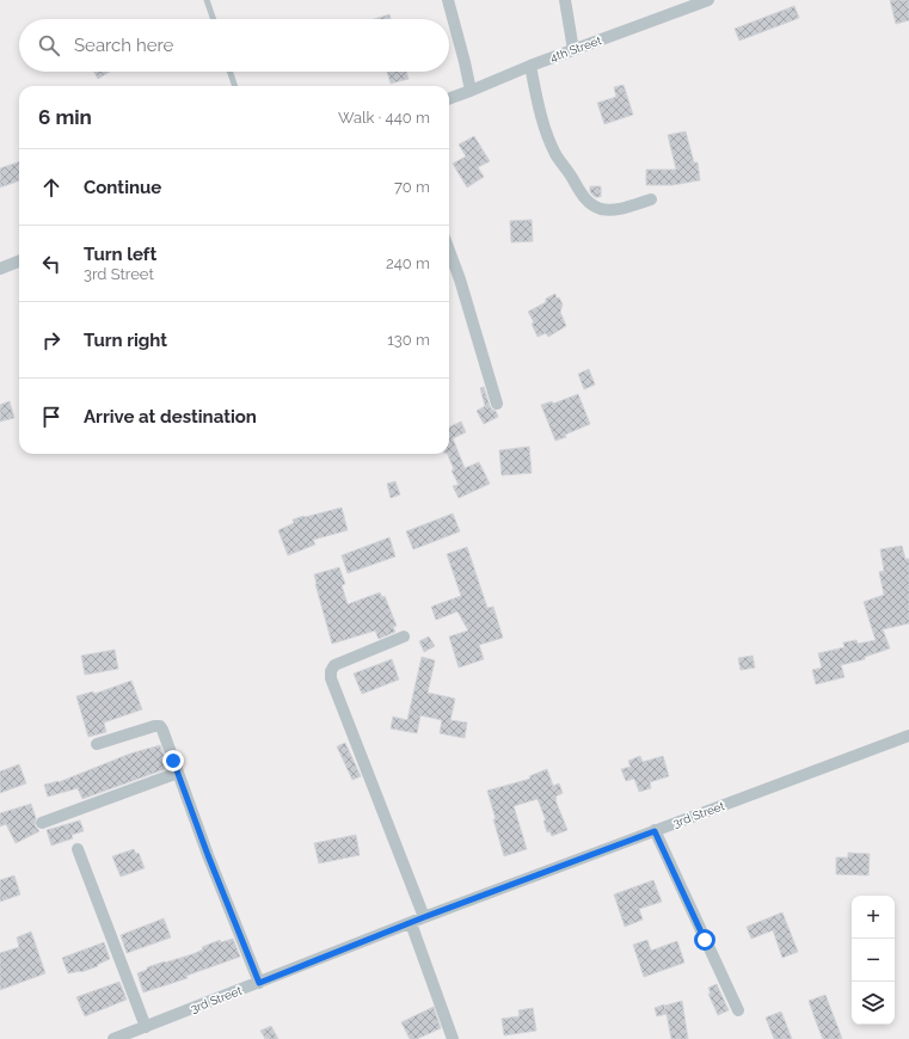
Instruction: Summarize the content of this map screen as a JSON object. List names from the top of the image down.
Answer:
{
  "streets": {
    "street": ["4th Street", "3rd Street"]
  },
  "page": {
    "search": "Search here",
    "heading": ["6 min", "Walk · 440 m"],
    "list": [
      ["Continue", "70 m"],
      ["Turn left", "3rd Street", "240 m"],
      ["Turn right", "130 m"],
      "Arrive at destination"
    ],
    "map_buttons": ["+", "−"]
  }
}
